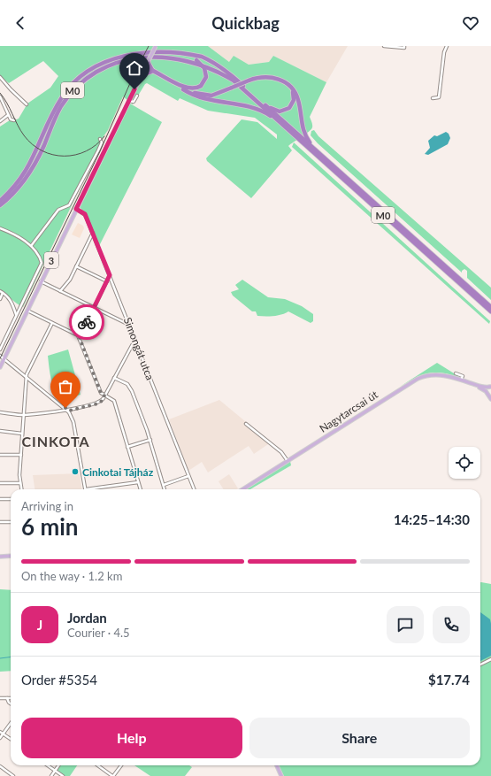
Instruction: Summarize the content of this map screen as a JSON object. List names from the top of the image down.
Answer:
{
  "streets": {
    "highway": ["M0"],
    "main road": ["3", "Nagytarcsai út"],
    "street": ["Simongát utca"]
  },
  "crossings": [
    ["M0", "3"],
    ["3", "Simongát utca"]
  ],
  "districts": ["CINKOTA"],
  "places": ["Cinkotai Tájház"],
  "page": {
    "header": "Quickbag",
    "heading": ["6 min", "Arriving in", "14:25–14:30"],
    "panel": [
      "Jordan",
      "Courier · 4.5",
      "Order #5354",
      "$17.74"
    ],
    "bar": "On the way · 1.2 km",
    "round": "J",
    "buttons": ["Help", "Share"]
  }
}
